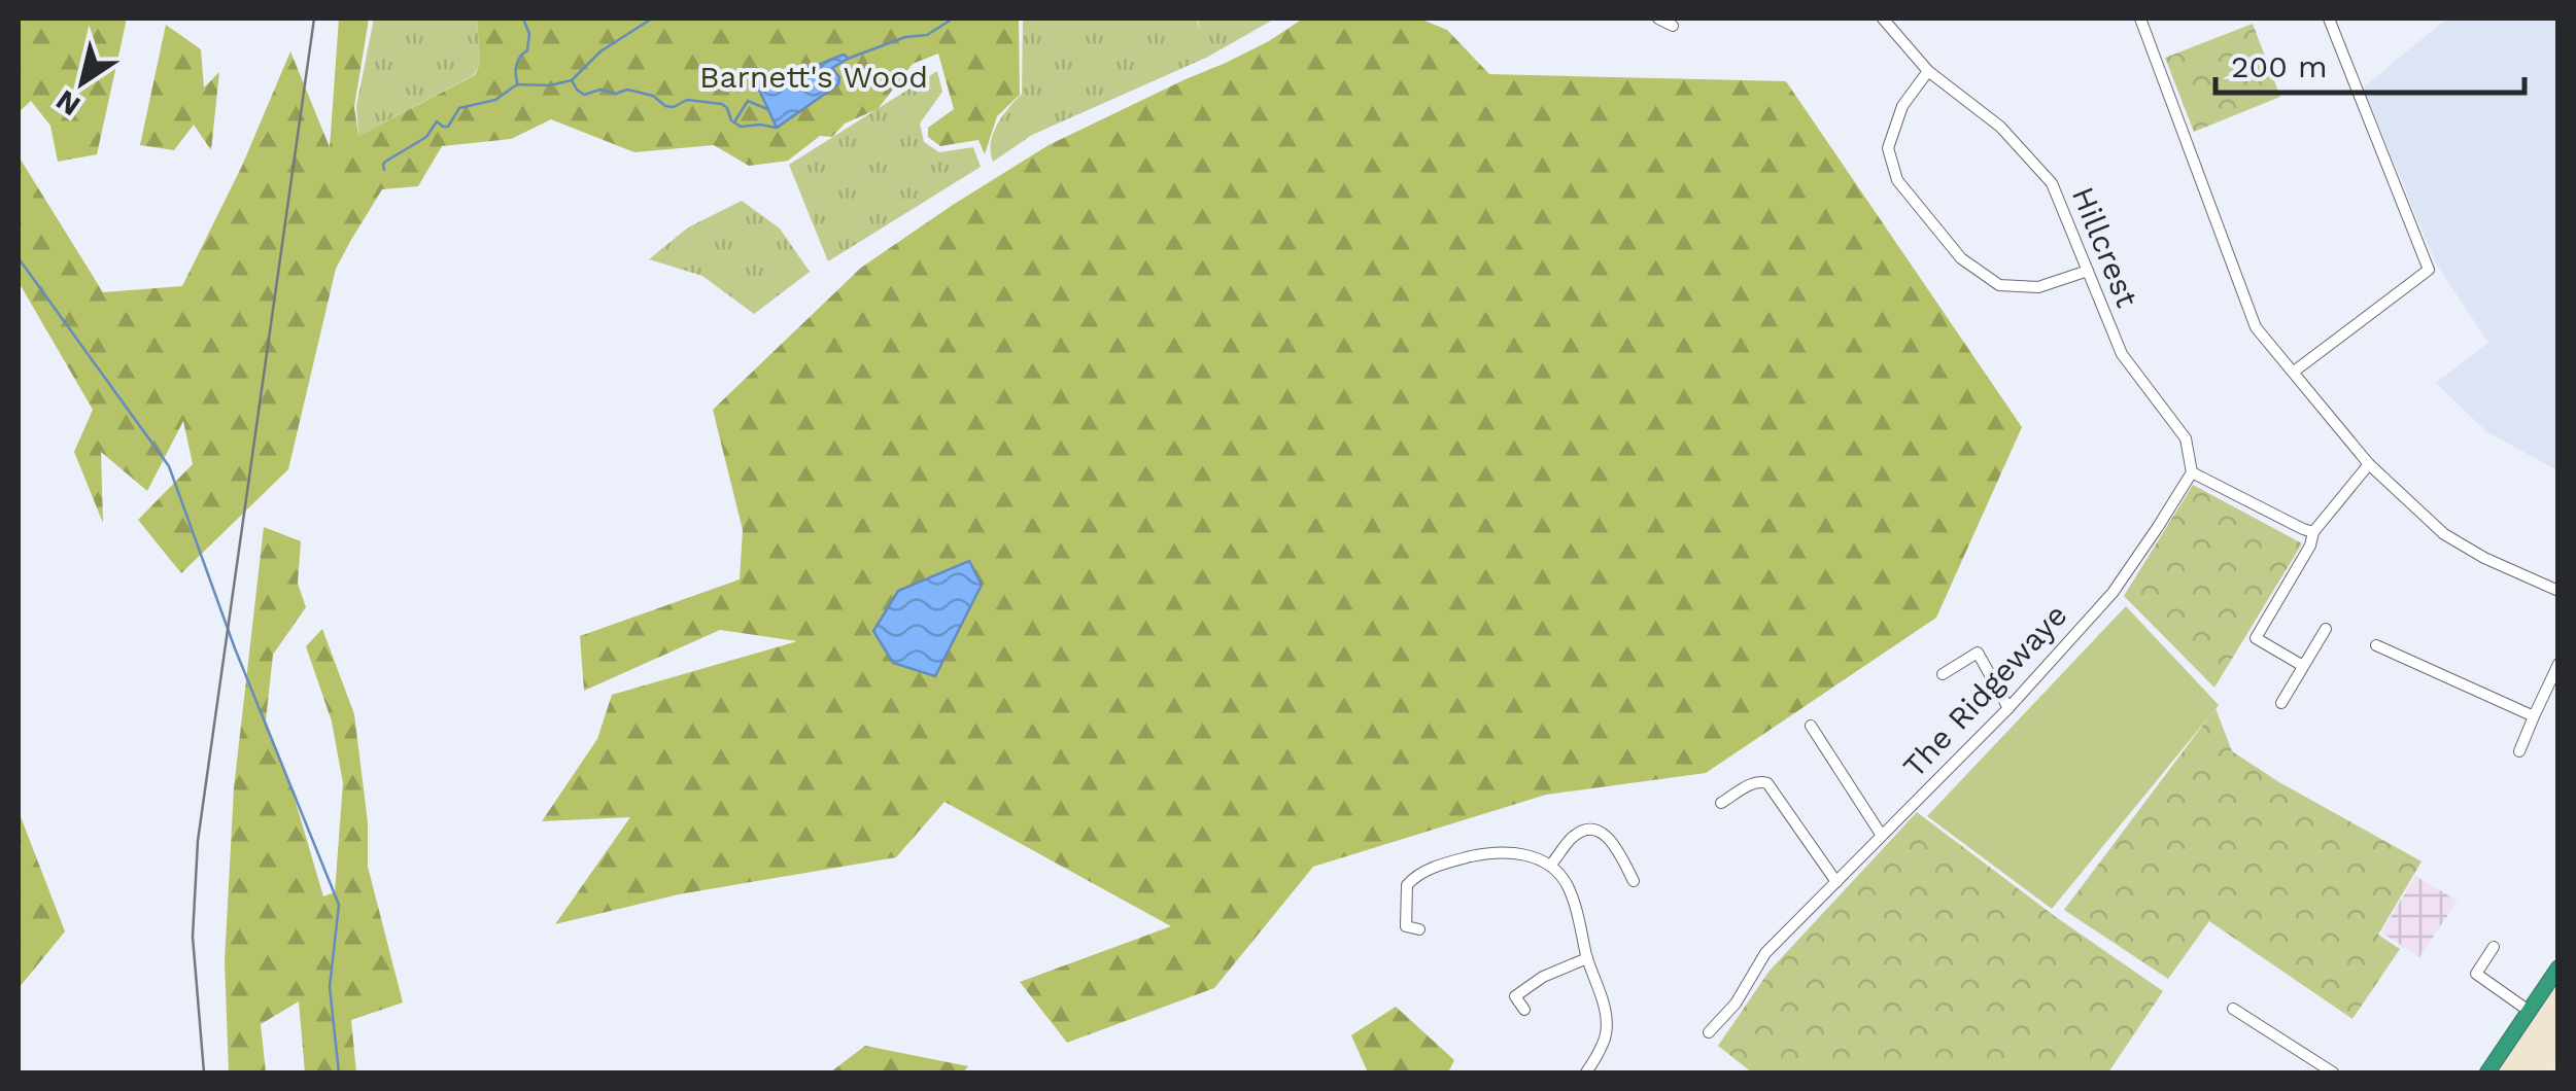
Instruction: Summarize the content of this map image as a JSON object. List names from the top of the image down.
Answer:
{
  "streets": {
    "street": ["Hillcrest", "The Ridgewaye"]
  },
  "crossings": [
    ["Hillcrest", "The Ridgewaye"]
  ],
  "parks": ["Barnett's Wood"],
  "scale_bar": "200 m",
  "north": "bottom left"
}
